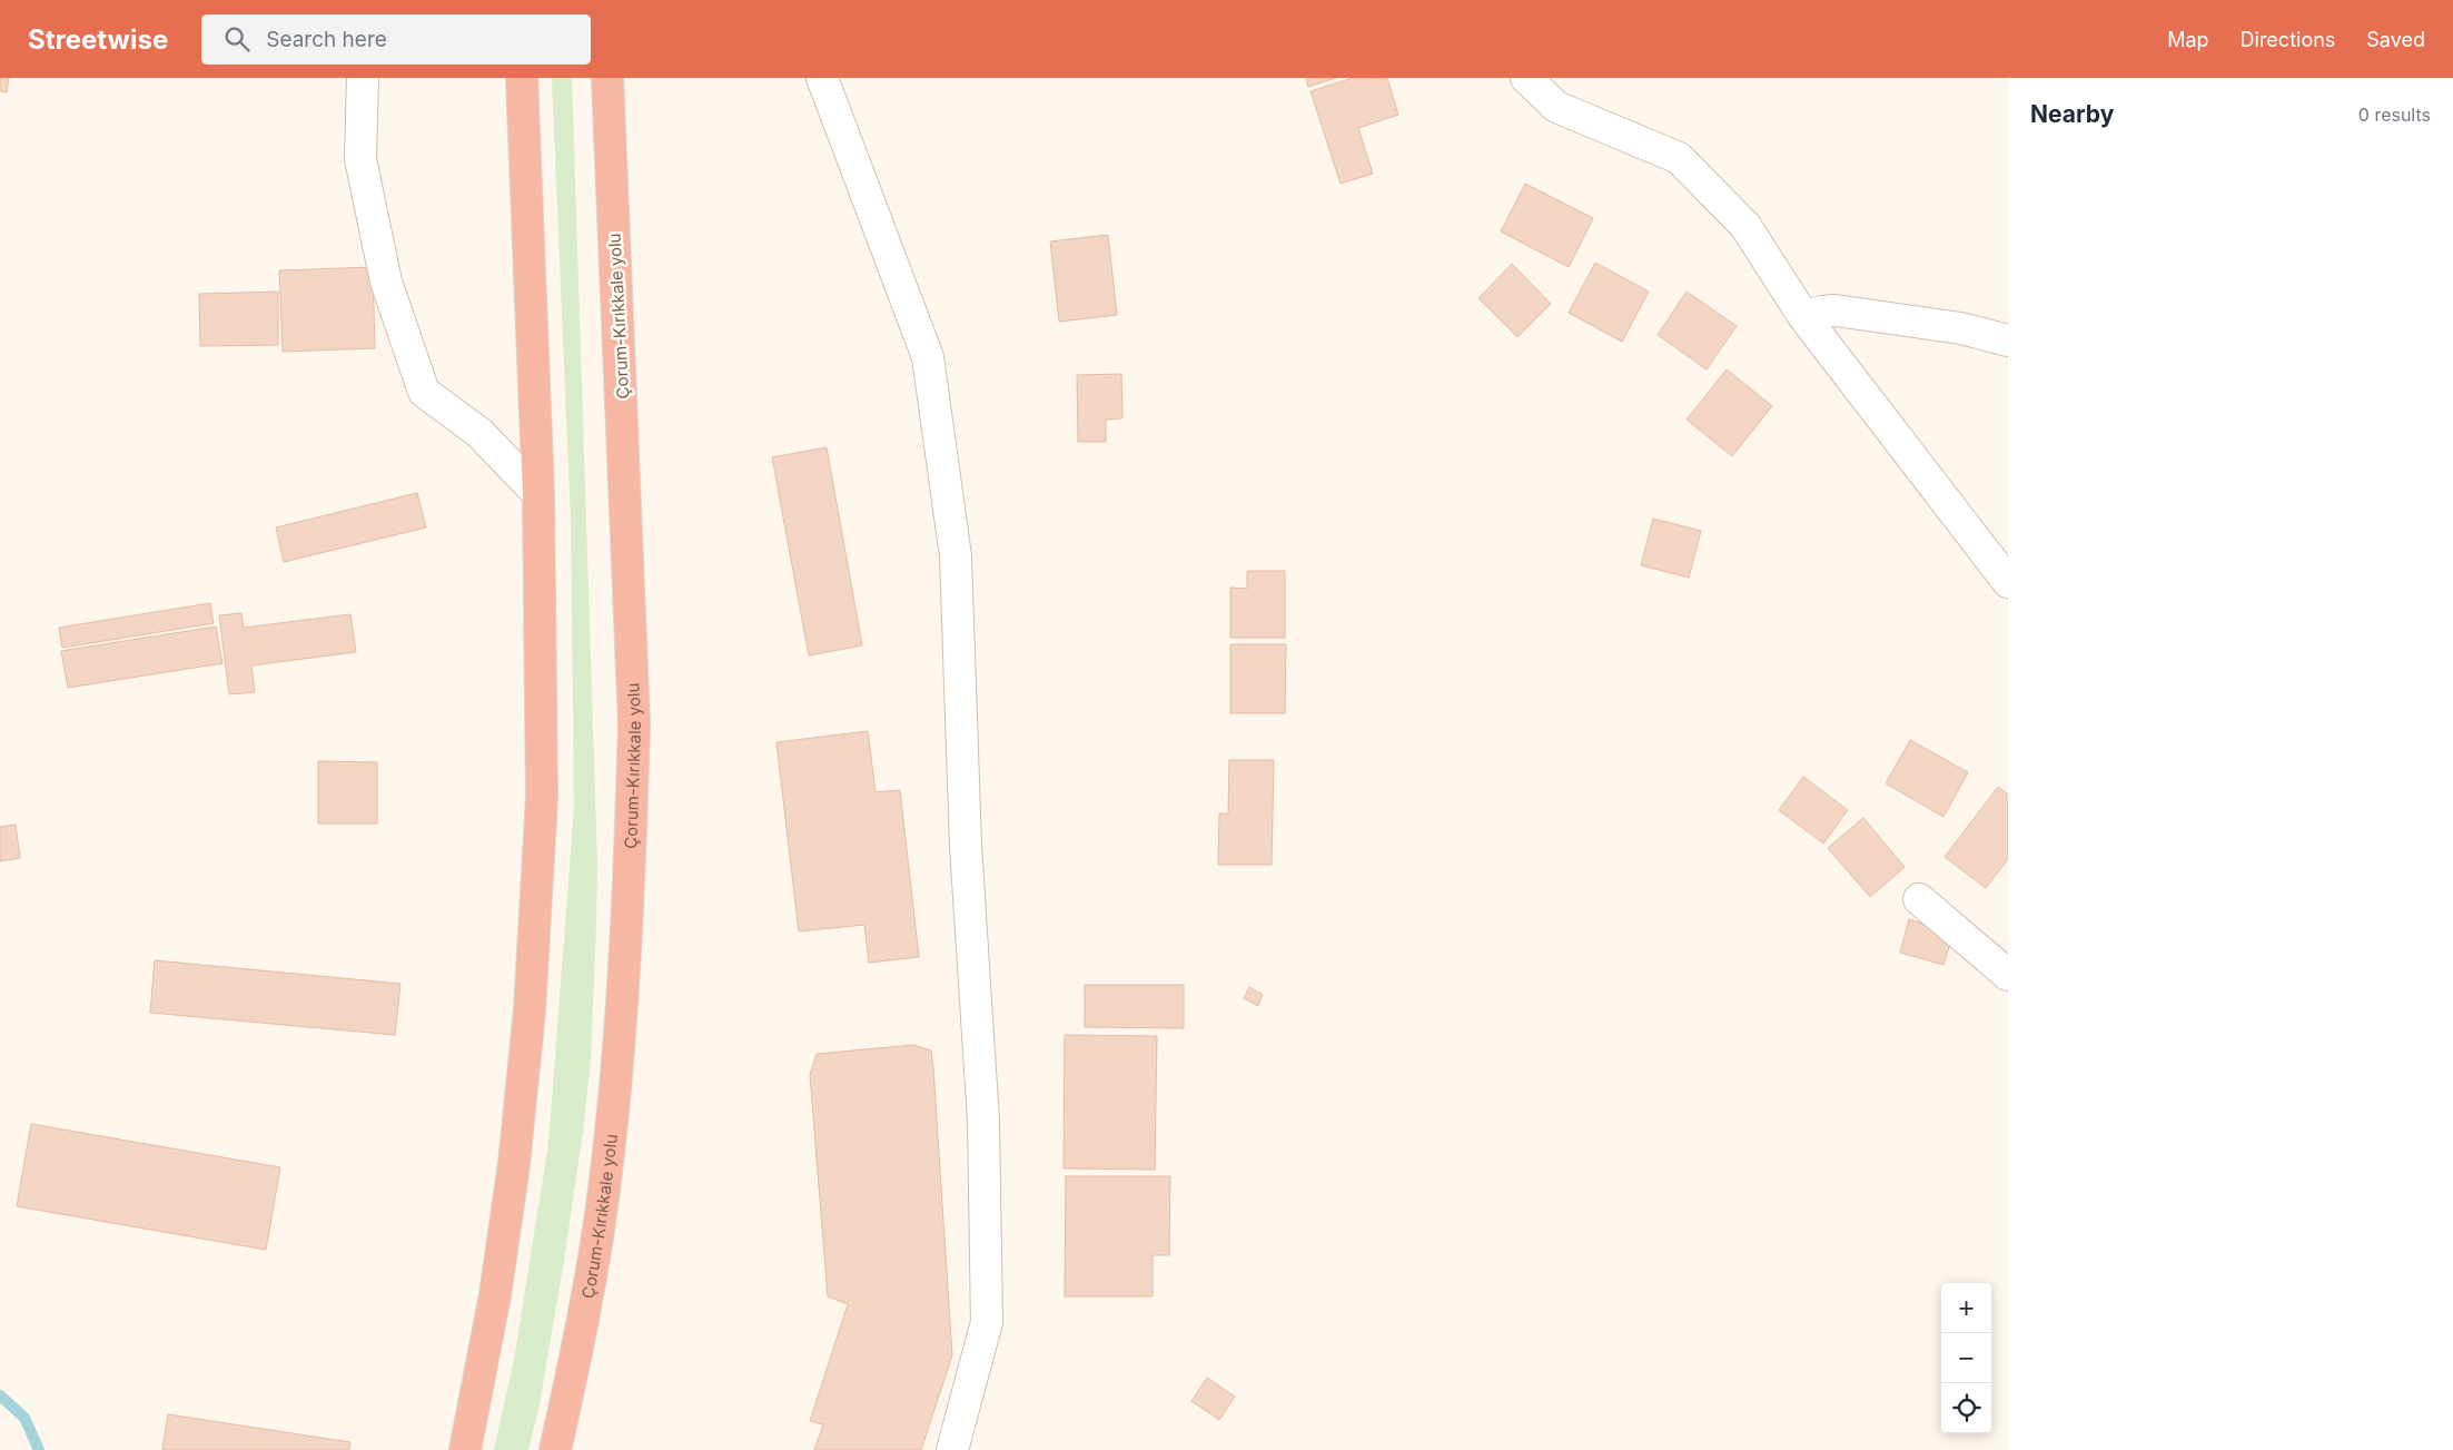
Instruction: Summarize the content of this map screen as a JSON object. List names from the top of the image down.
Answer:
{
  "streets": {
    "highway": ["Çorum-Kırıkkale yolu"]
  },
  "page": {
    "header": "Streetwise",
    "search": "Search here",
    "nav": ["Map", "Directions", "Saved"],
    "heading": ["Nearby", "0 results"],
    "map_buttons": ["+", "−"]
  }
}
